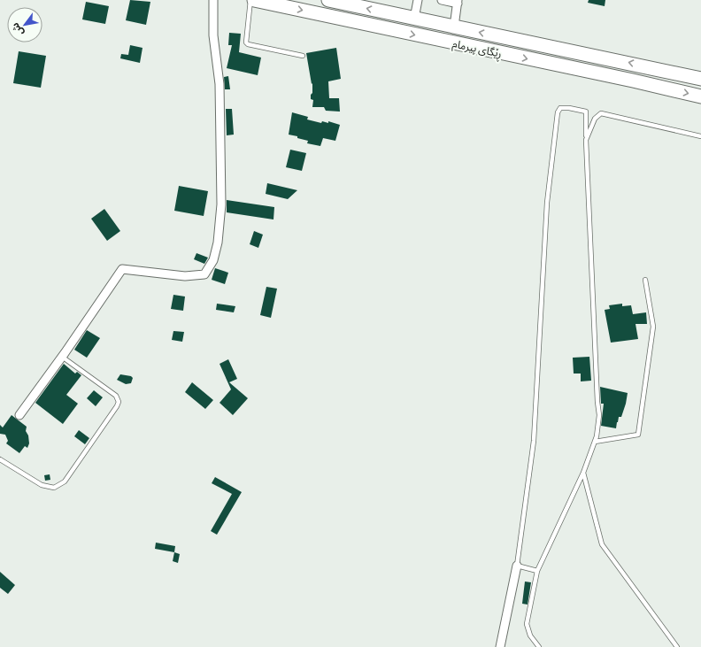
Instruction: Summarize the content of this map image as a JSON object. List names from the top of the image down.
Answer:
{
  "streets": {
    "highway": ["ڕێگای پیرمام"]
  },
  "north": "bottom left"
}
